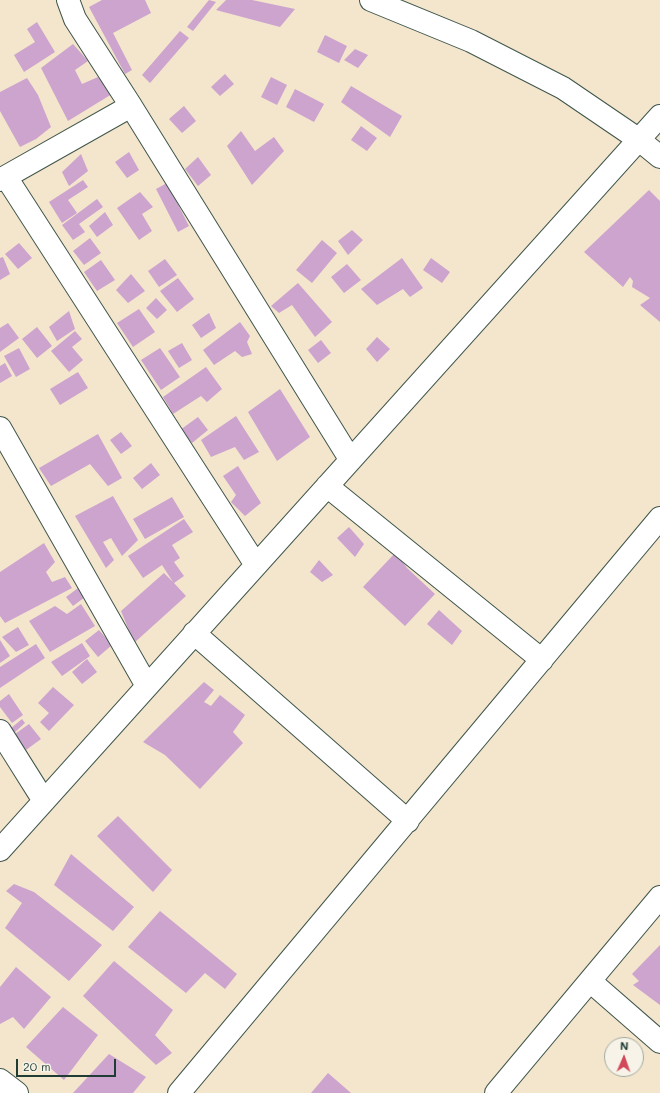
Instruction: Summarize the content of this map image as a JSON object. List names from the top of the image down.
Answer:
{
  "scale_bar": "20 m",
  "north": "top"
}
